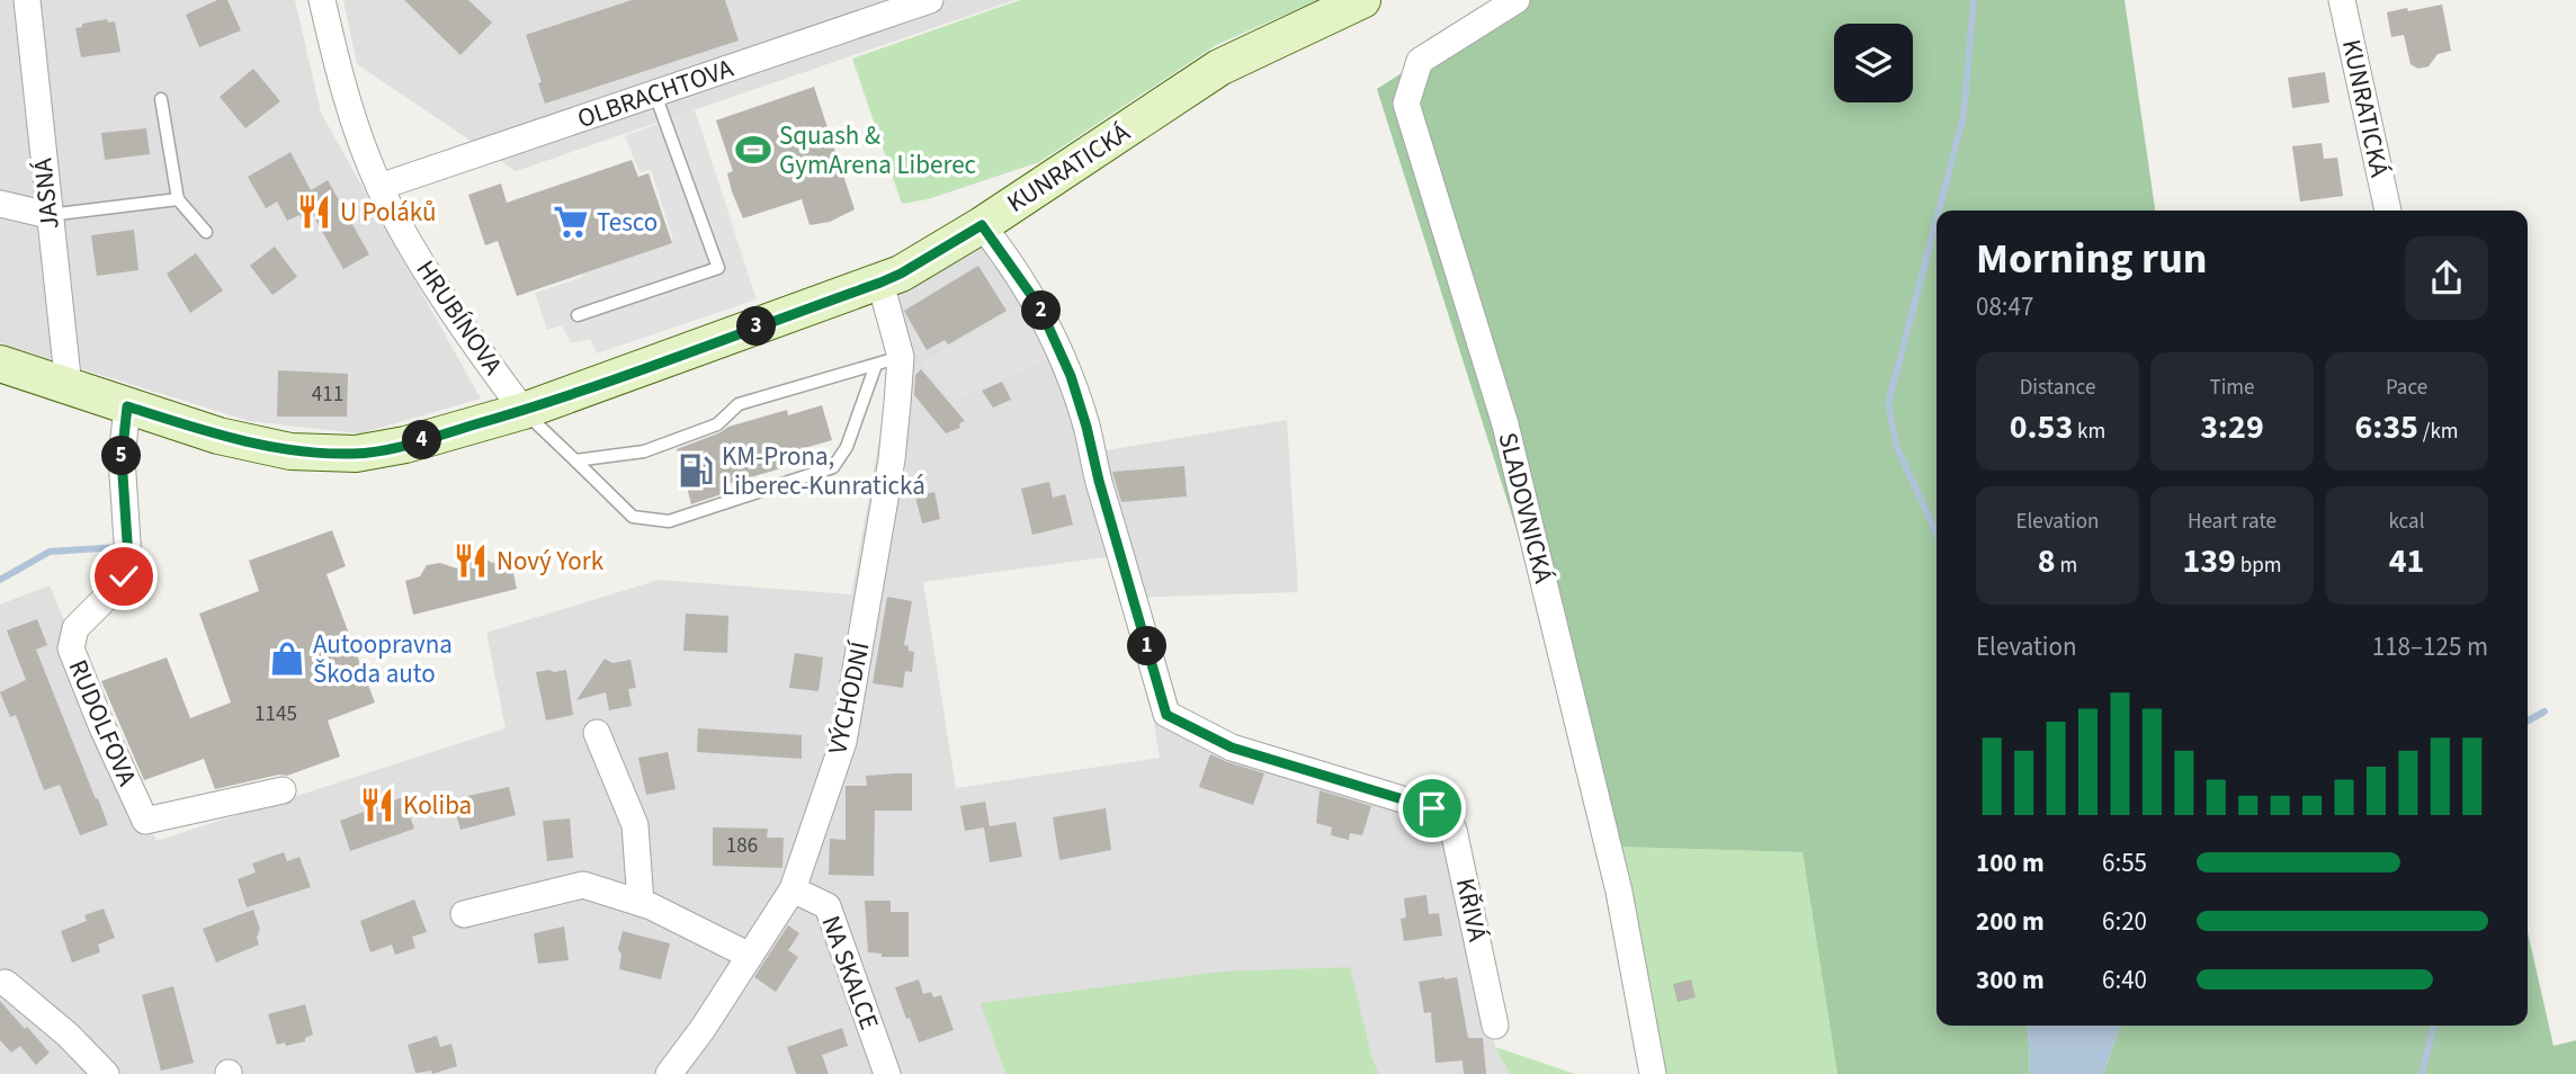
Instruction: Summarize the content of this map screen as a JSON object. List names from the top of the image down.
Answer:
{
  "streets": {
    "street": [
      "OLBRACHTOVA",
      "KUNRATICKÁ",
      "JASNÁ",
      "HRUBÍNOVA",
      "SLADOVNICKÁ",
      "VÝCHODNÍ",
      "RUDOLFOVA",
      "KŘIVÁ",
      "NA SKALCE"
    ]
  },
  "crossings": [
    ["OLBRACHTOVA", "HRUBÍNOVA"],
    ["KUNRATICKÁ", "JASNÁ"],
    ["KUNRATICKÁ", "HRUBÍNOVA"],
    ["KUNRATICKÁ", "VÝCHODNÍ"],
    ["KUNRATICKÁ", "RUDOLFOVA"],
    ["KUNRATICKÁ", "KŘIVÁ"],
    ["VÝCHODNÍ", "NA SKALCE"]
  ],
  "places": {
    "sports": ["Squash & GymArena Liberec"],
    "restaurant": ["U Poláků", "Nový York", "Koliba"],
    "supermarket": ["Tesco"],
    "fuel station": ["KM-Prona, Liberec-Kunratická"],
    "shop": ["Autoopravna Škoda auto"]
  },
  "house_numbers": ["411", "1145", "186"],
  "page": {
    "heading": ["Morning run", "08:47"],
    "pins": [
      "2",
      "3",
      "4",
      "5",
      "1"
    ],
    "stats": [
      ["Distance", "0.53 km"],
      ["Time", "3:29"],
      ["Pace", "6:35 /km"],
      ["Elevation", "8 m"],
      ["Heart rate", "139 bpm"],
      ["kcal", "41"]
    ],
    "chart": ["Elevation", "118–125 m"],
    "list": [
      {
        "name": "100 m",
        "note": "6:55"
      },
      {
        "name": "200 m",
        "note": "6:20"
      },
      {
        "name": "300 m",
        "note": "6:40"
      }
    ]
  }
}
